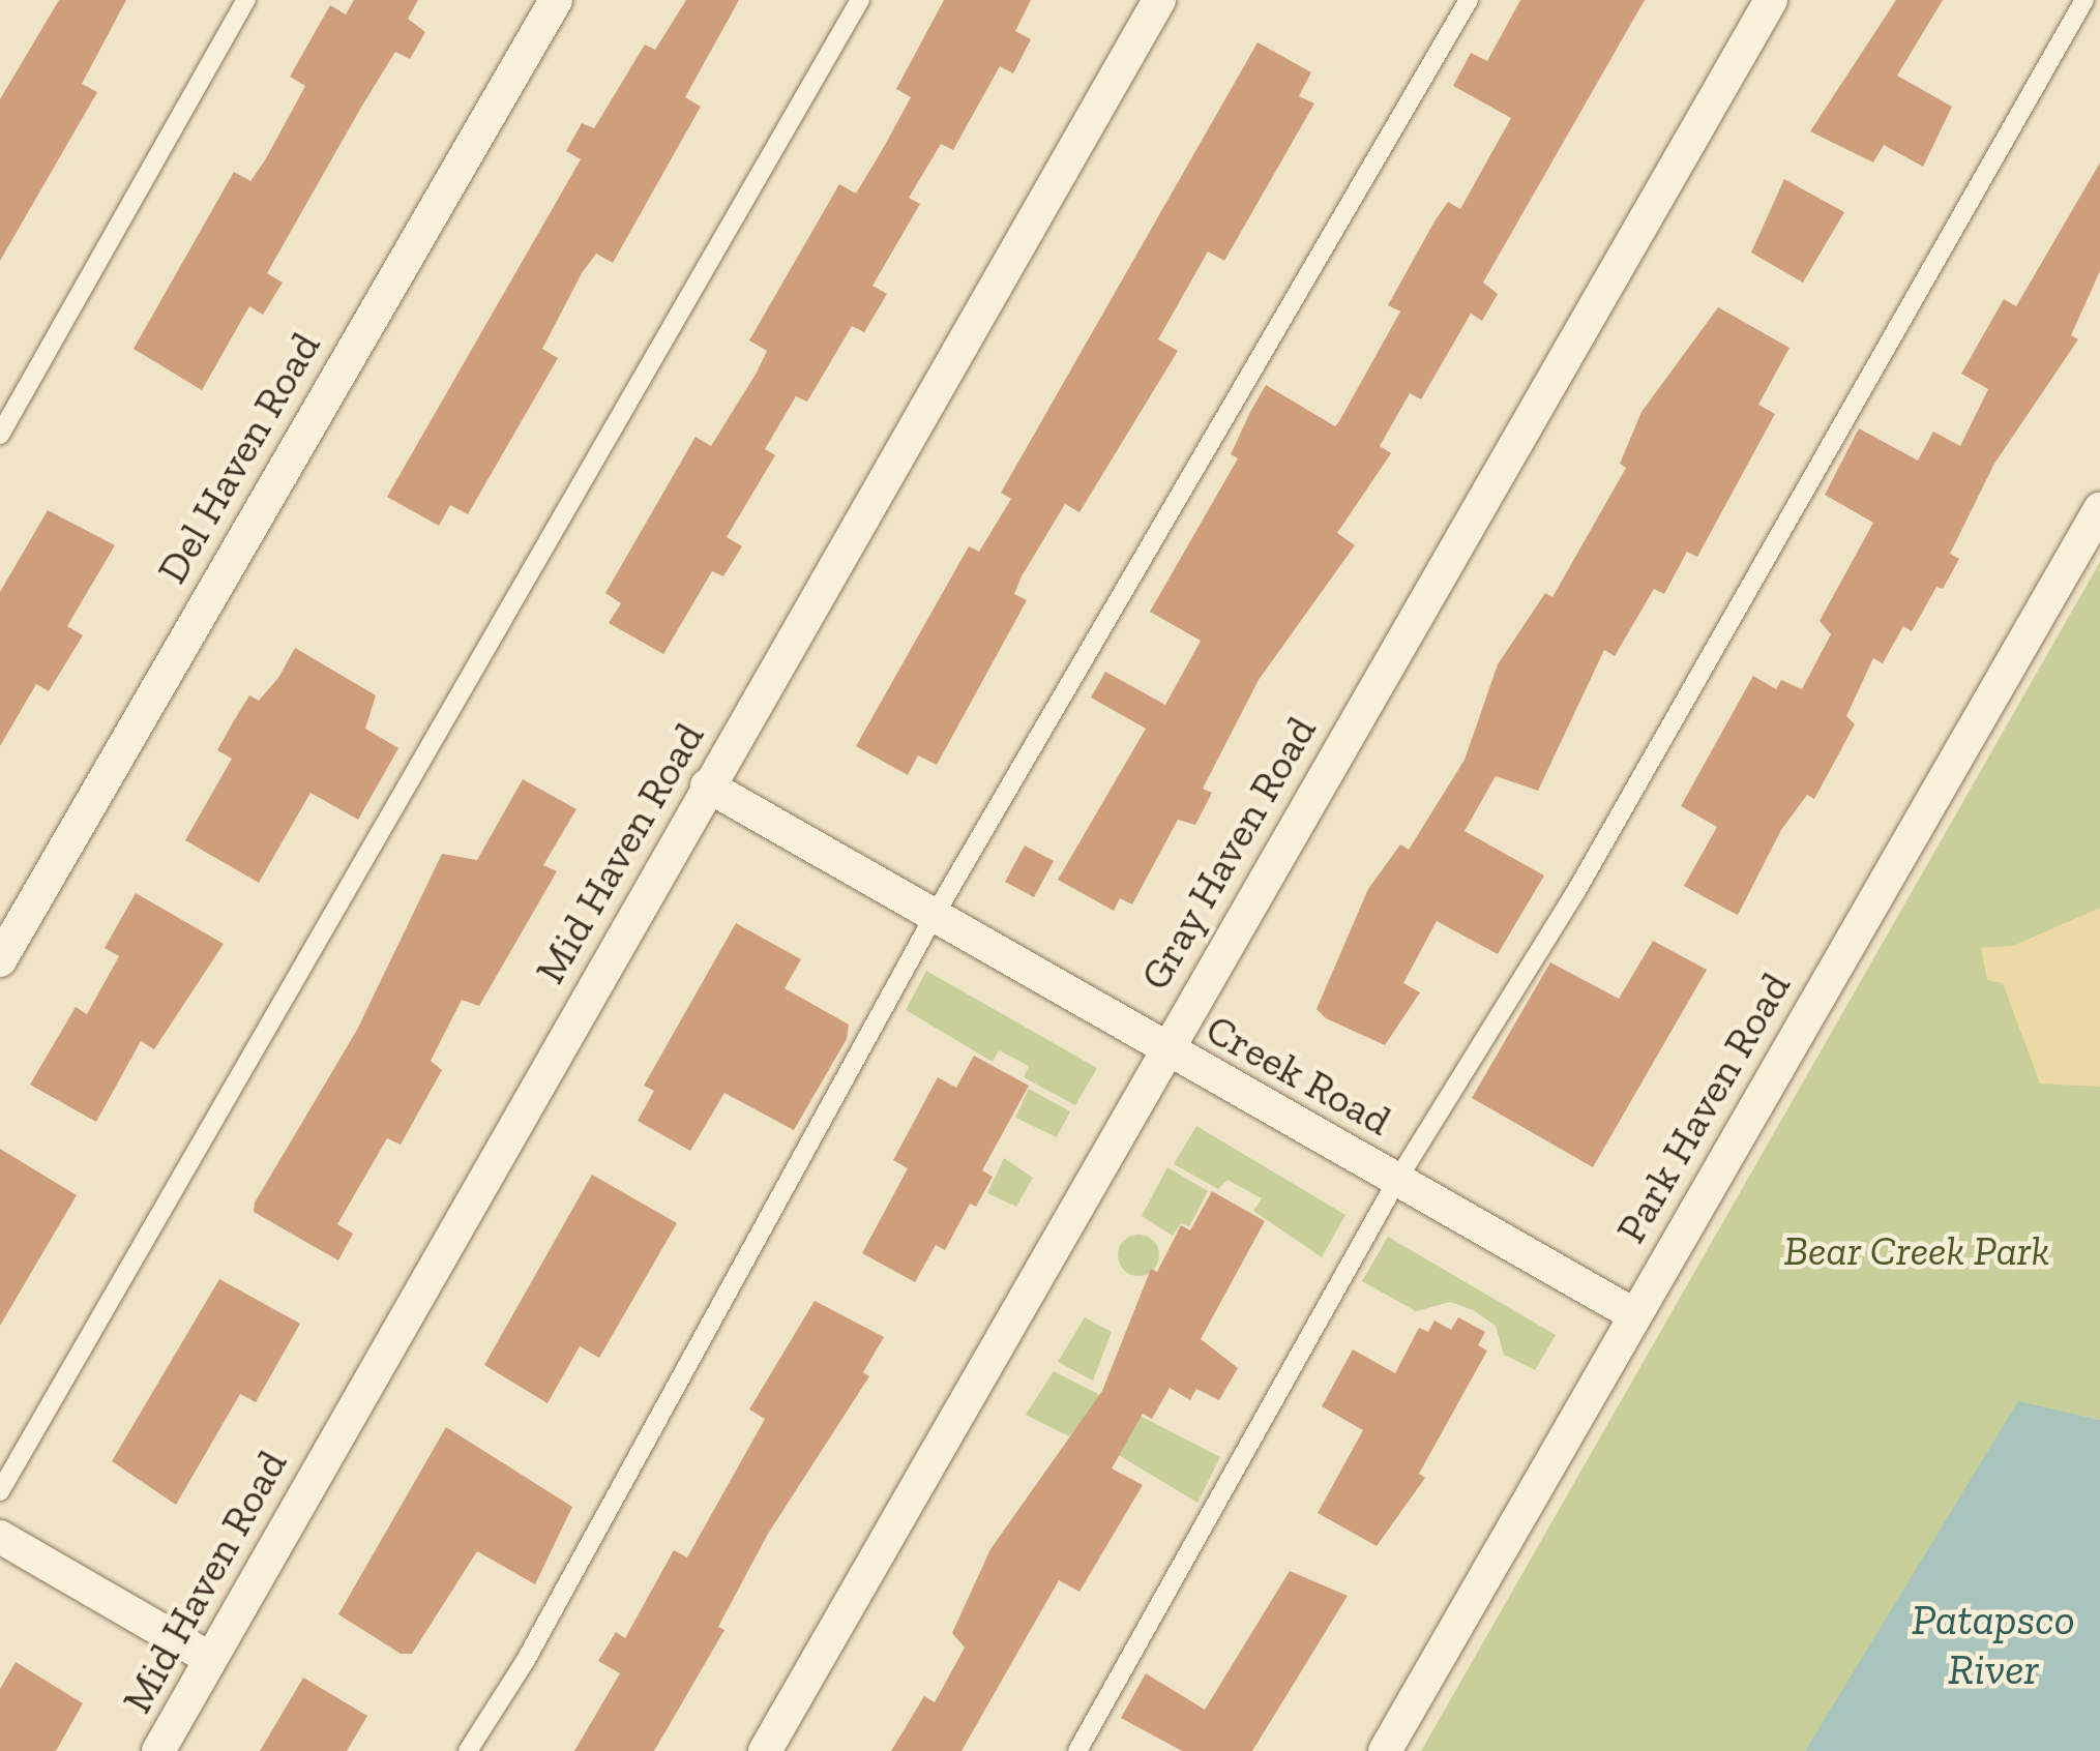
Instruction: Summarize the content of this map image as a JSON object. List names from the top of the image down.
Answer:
{
  "streets": {
    "street": [
      "Del Haven Road",
      "Mid Haven Road",
      "Gray Haven Road",
      "Creek Road",
      "Park Haven Road"
    ]
  },
  "crossings": [
    ["Mid Haven Road", "Creek Road"],
    ["Gray Haven Road", "Creek Road"],
    ["Creek Road", "Park Haven Road"]
  ],
  "water": ["Patapsco River"],
  "parks": ["Bear Creek Park"]
}
